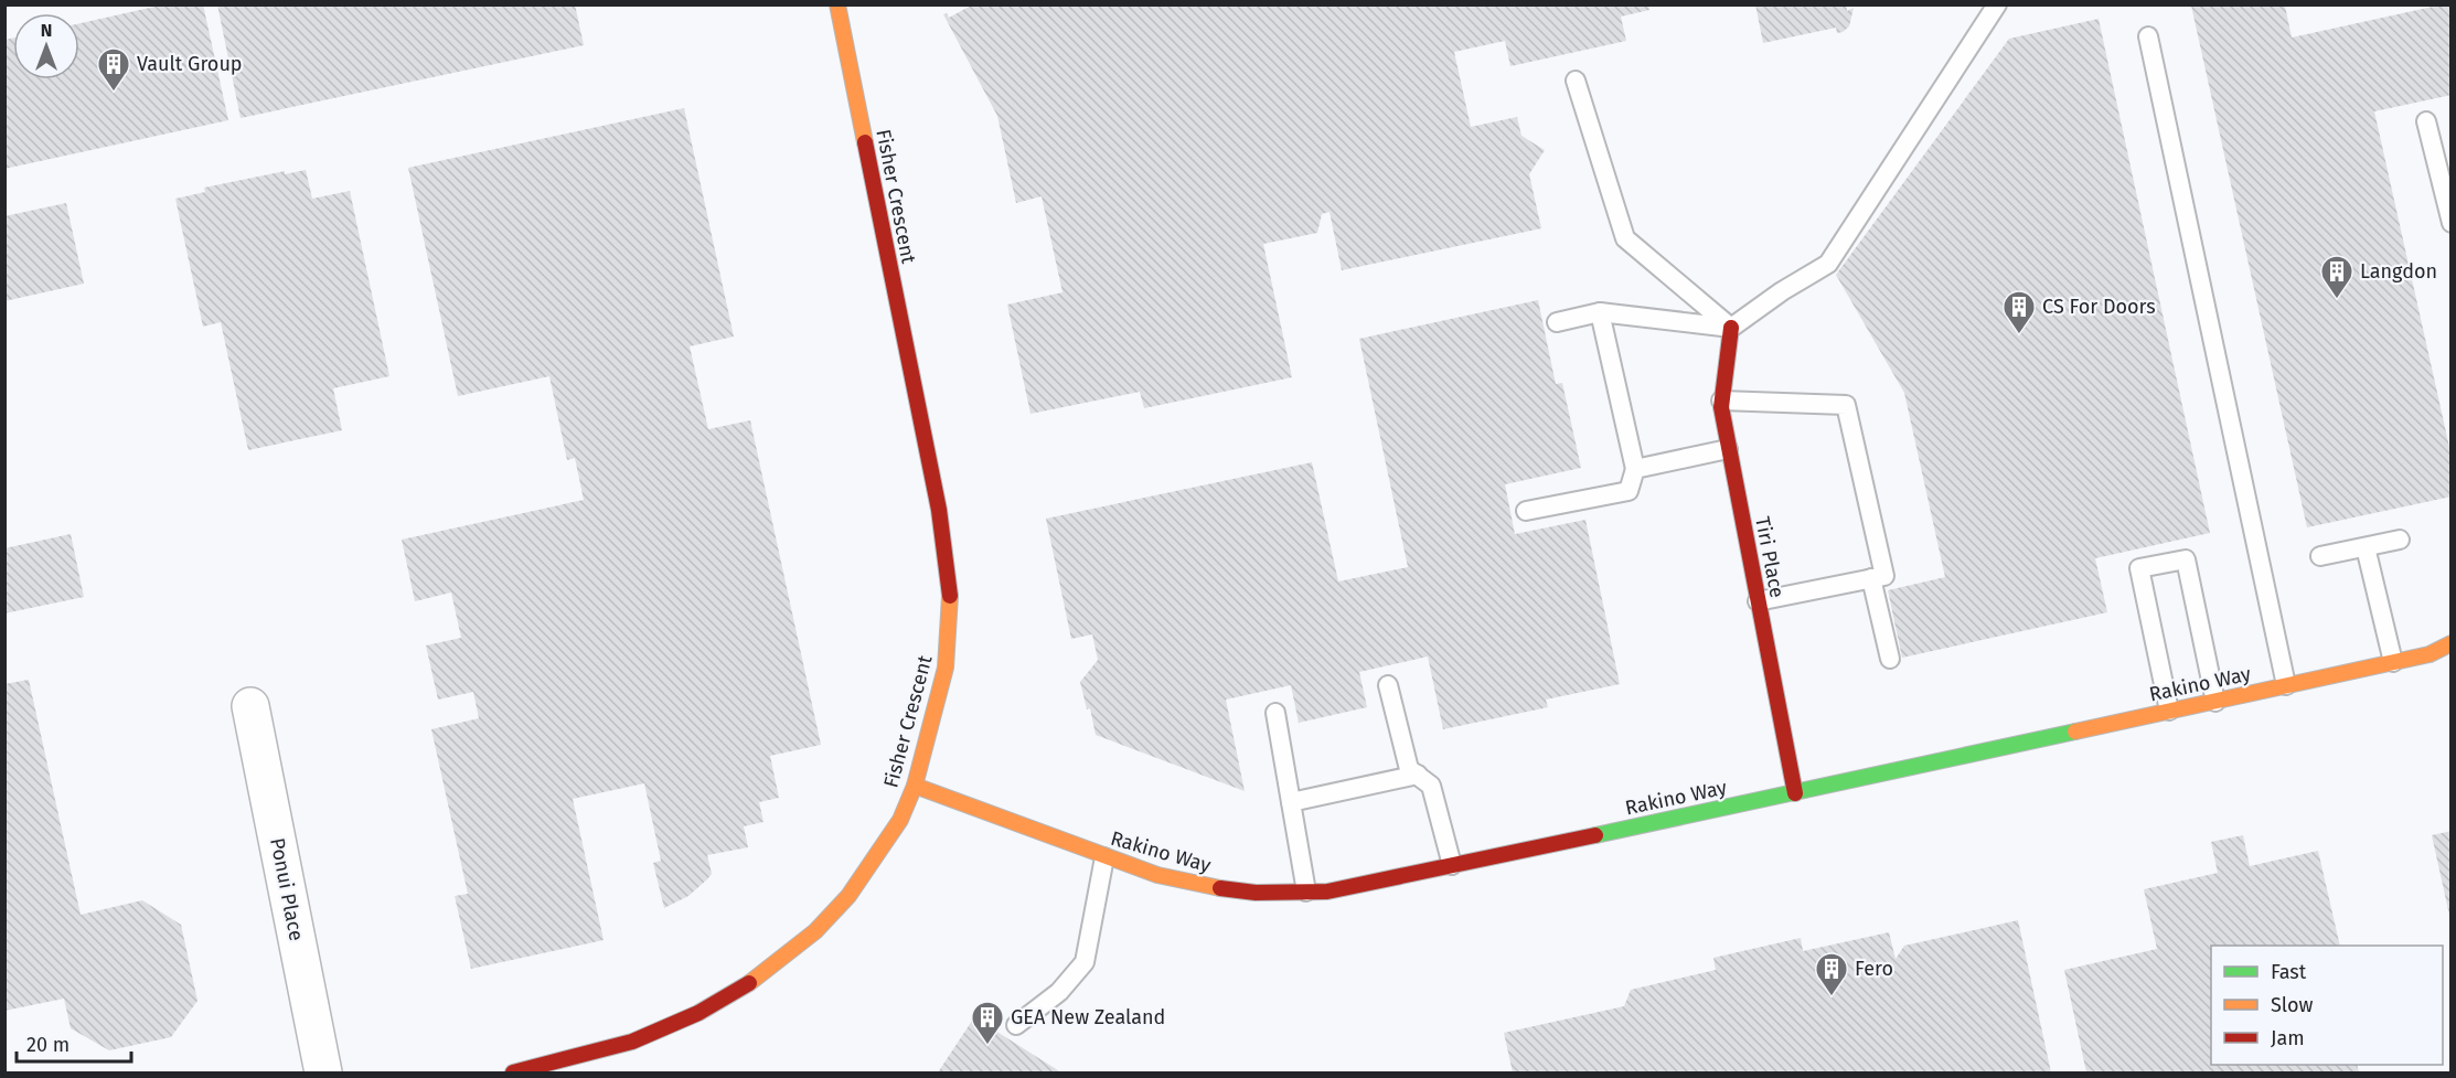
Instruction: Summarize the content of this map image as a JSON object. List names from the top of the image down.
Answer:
{
  "streets": {
    "street": [
      "Fisher Crescent",
      "Tiri Place",
      "Rakino Way",
      "Ponui Place"
    ]
  },
  "crossings": [
    ["Fisher Crescent", "Rakino Way"],
    ["Tiri Place", "Rakino Way"]
  ],
  "places": {
    "building": [
      "Vault Group",
      "Langdon",
      "CS For Doors",
      "Fero",
      "GEA New Zealand"
    ]
  },
  "legend": ["Fast", "Slow", "Jam"],
  "scale_bar": "20 m",
  "north": "top"
}
